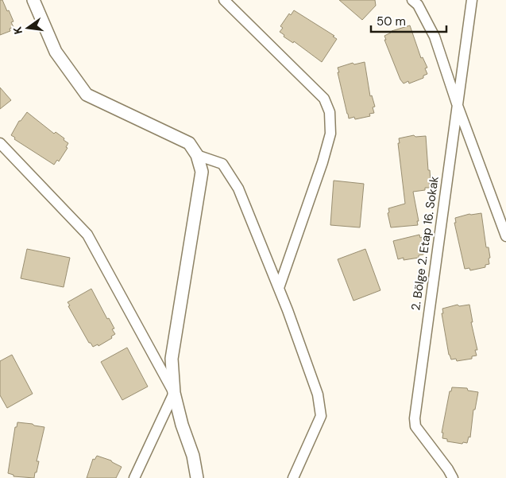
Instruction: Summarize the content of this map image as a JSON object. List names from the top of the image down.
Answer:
{
  "streets": {
    "street": ["2. Bölge 2. Etap 16. Sokak"]
  },
  "scale_bar": "50 m",
  "north": "left"
}
